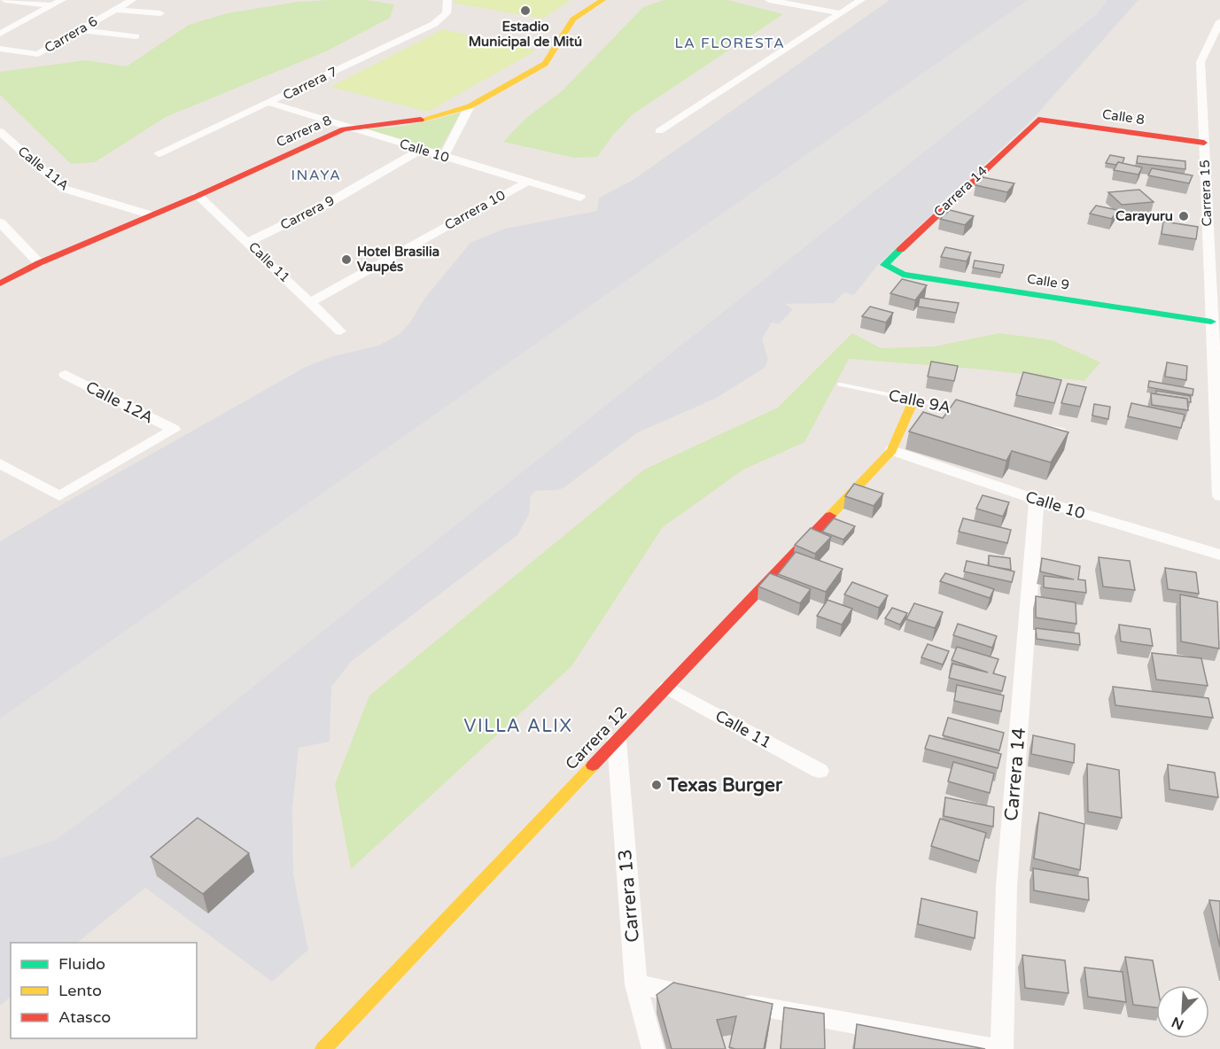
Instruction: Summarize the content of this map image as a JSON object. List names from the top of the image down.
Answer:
{
  "streets": {
    "street": [
      "Carrera 6",
      "Carrera 7",
      "Calle 8",
      "Carrera 8",
      "Calle 10",
      "Calle 11A",
      "Carrera 14",
      "Carrera 15",
      "Carrera 10",
      "Carrera 9",
      "Calle 11",
      "Calle 9",
      "Calle 12A",
      "Carrera 12",
      "Carrera 13"
    ],
    "lane": ["Calle 9A"]
  },
  "crossings": [
    ["Carrera 7", "Calle 10"],
    ["Calle 8", "Carrera 14"],
    ["Calle 8", "Carrera 15"],
    ["Carrera 8", "Calle 10"],
    ["Carrera 8", "Calle 11A"],
    ["Carrera 8", "Calle 11"],
    ["Calle 10", "Carrera 14"],
    ["Calle 10", "Carrera 10"],
    ["Calle 10", "Carrera 9"],
    ["Calle 10", "Carrera 12"],
    ["Carrera 14", "Calle 9"],
    ["Carrera 15", "Calle 9"],
    ["Carrera 10", "Calle 11"],
    ["Carrera 9", "Calle 11"],
    ["Calle 11", "Carrera 12"],
    ["Carrera 12", "Carrera 13"]
  ],
  "districts": ["LA FLORESTA", "INAYA", "VILLA ALIX"],
  "places": [
    "Estadio Municipal de Mitú",
    "Carayuru",
    "Hotel Brasilia Vaupés",
    "Texas Burger"
  ],
  "legend": ["Fluido", "Lento", "Atasco"],
  "north": "bottom left"
}
